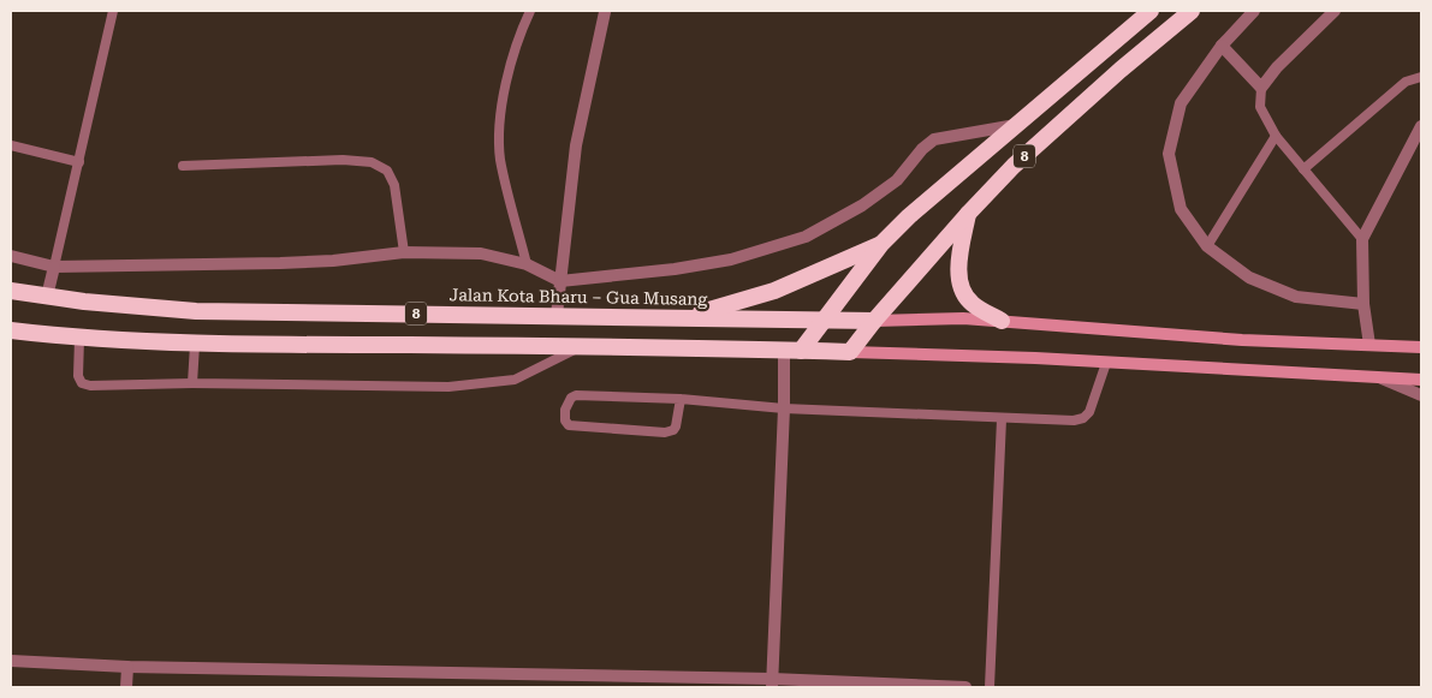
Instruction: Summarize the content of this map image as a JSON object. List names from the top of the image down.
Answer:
{
  "streets": {
    "highway": ["8", "Jalan Kota Bharu – Gua Musang"]
  },
  "crossings": [
    ["8", "Jalan Kota Bharu – Gua Musang"]
  ]
}
